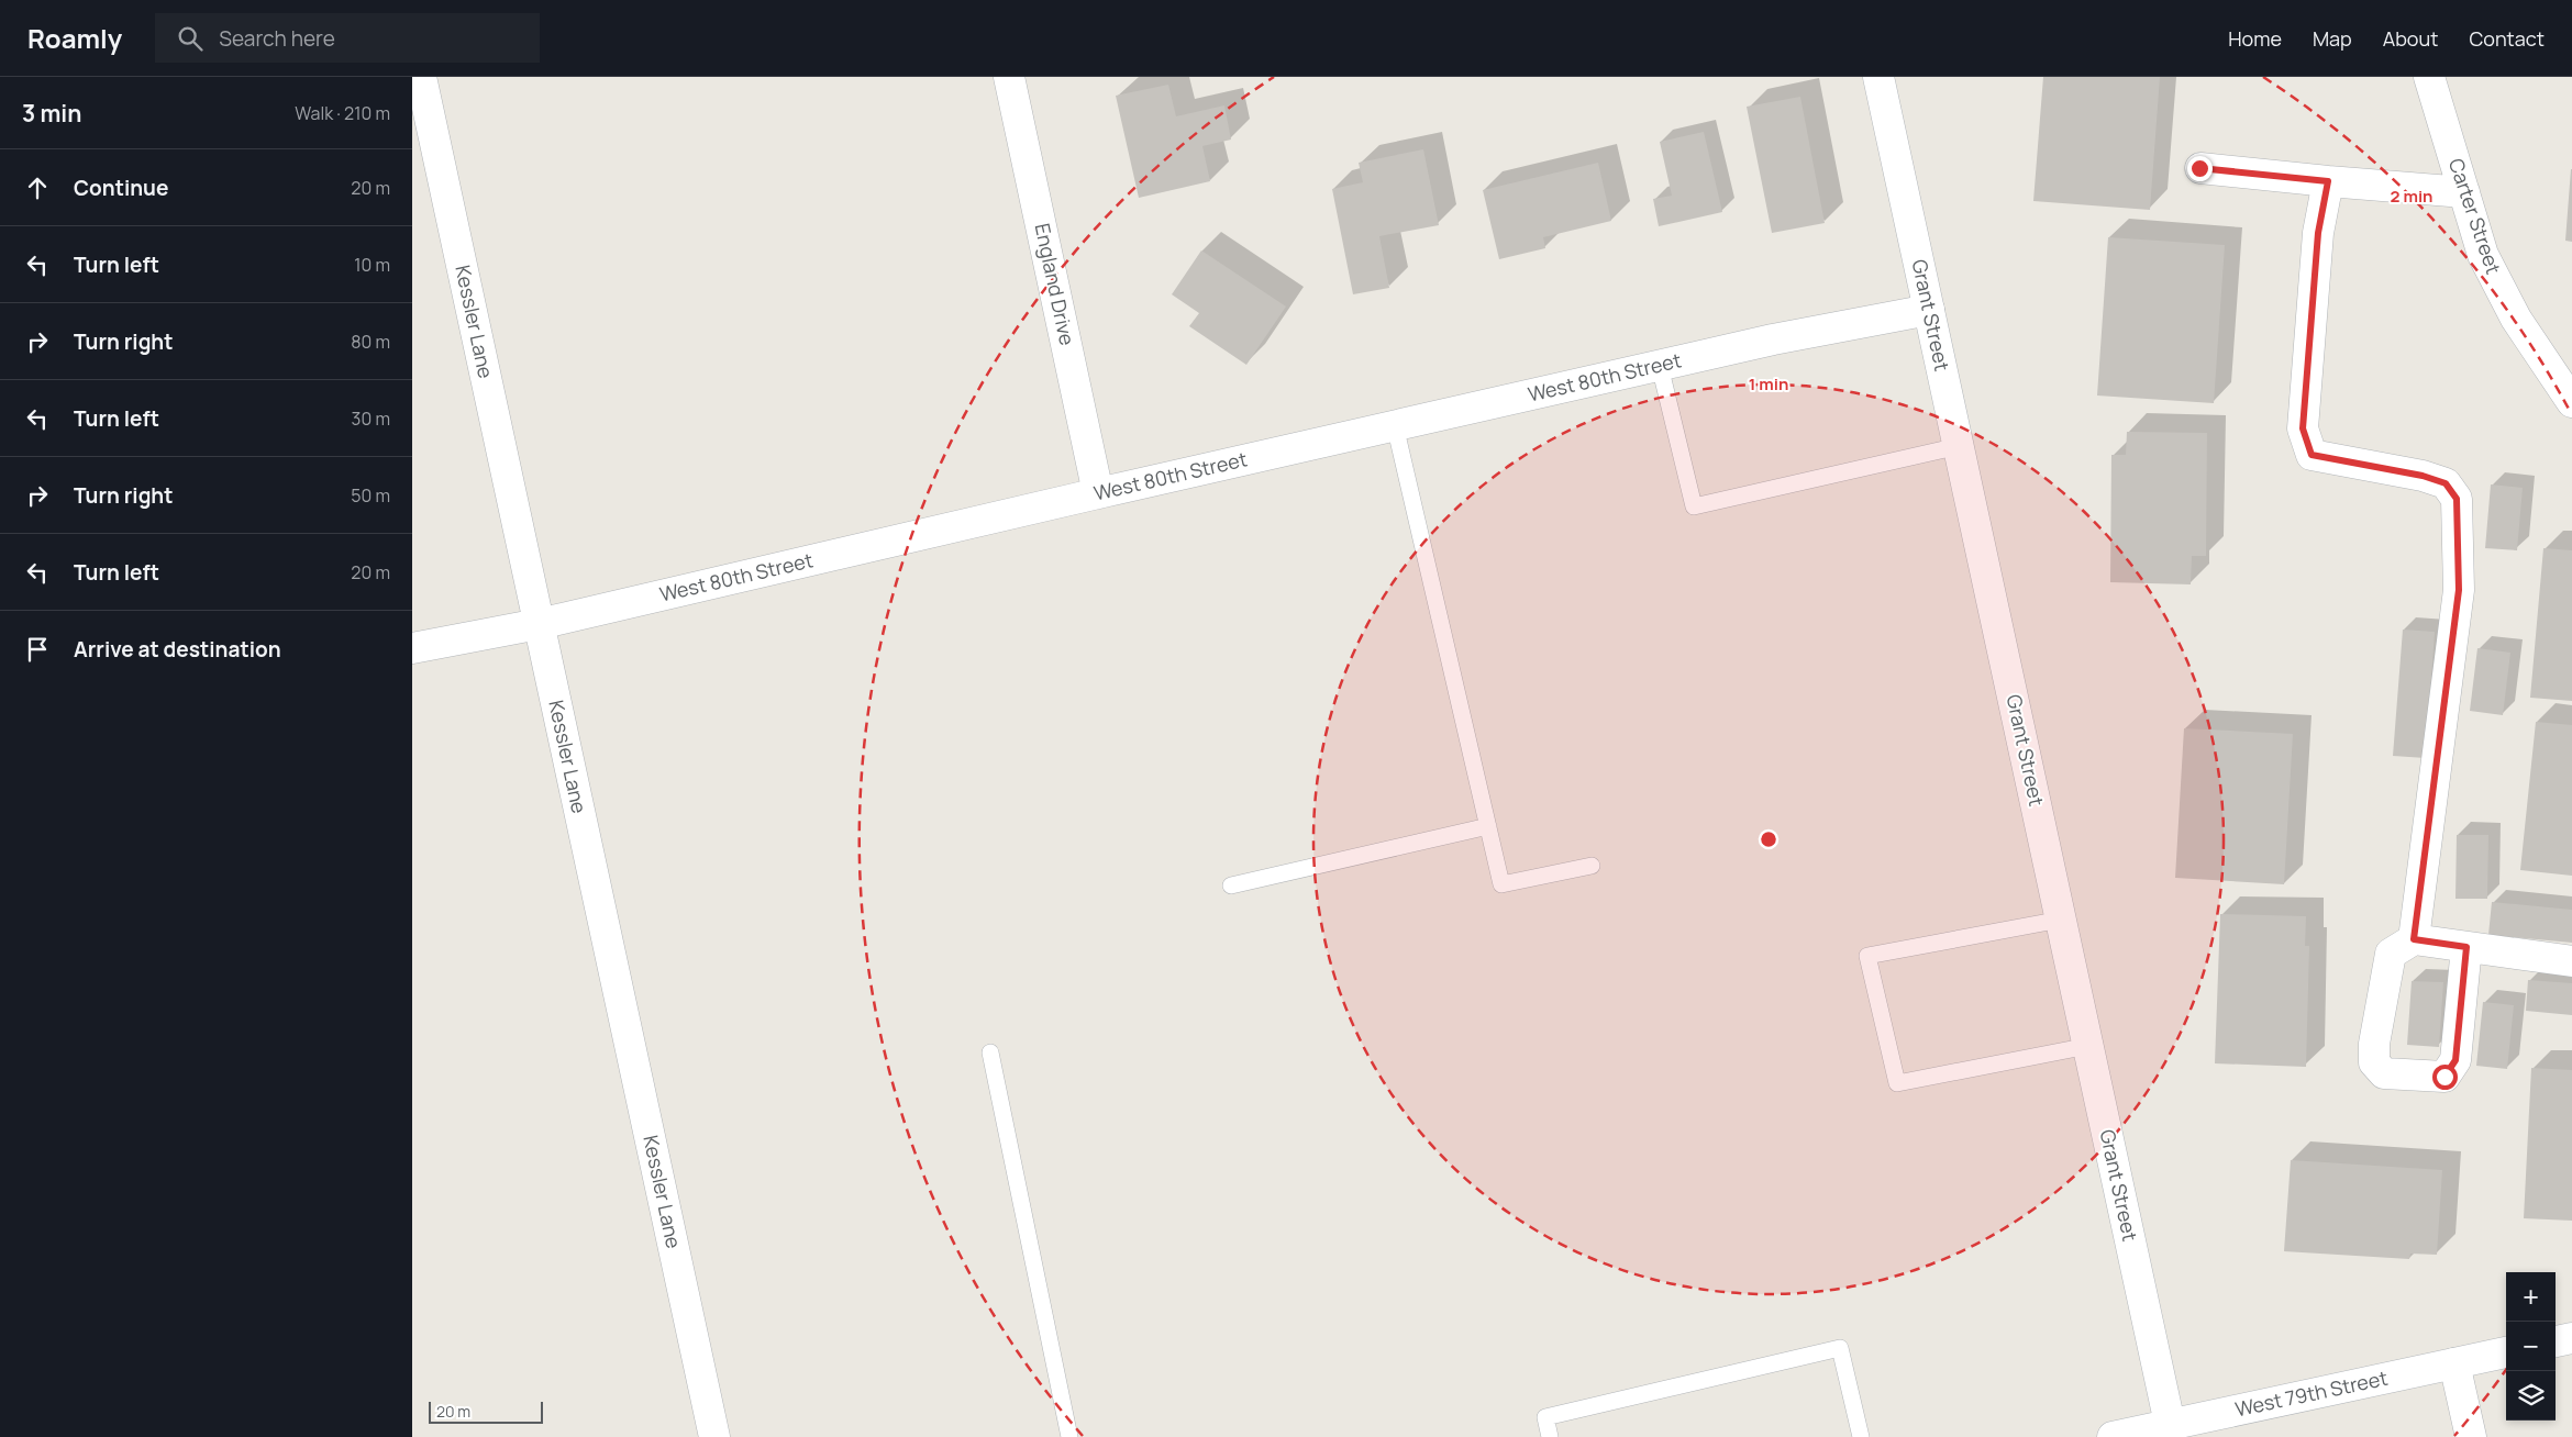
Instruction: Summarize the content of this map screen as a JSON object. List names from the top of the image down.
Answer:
{
  "streets": {
    "street": [
      "Carter Street",
      "England Drive",
      "Grant Street",
      "Kessler Lane",
      "West 80th Street",
      "West 79th Street"
    ]
  },
  "crossings": [
    ["England Drive", "West 80th Street"],
    ["Grant Street", "West 80th Street"],
    ["Grant Street", "West 79th Street"],
    ["Kessler Lane", "West 80th Street"]
  ],
  "scale_bar": "20 m",
  "page": {
    "header": "Roamly",
    "search": "Search here",
    "nav": [
      "Home",
      "Map",
      "About",
      "Contact"
    ],
    "heading": ["3 min", "Walk · 210 m"],
    "list": [
      ["Continue", "20 m"],
      ["Turn left", "10 m"],
      ["Turn right", "80 m"],
      ["Turn left", "30 m"],
      ["Turn right", "50 m"],
      ["Turn left", "20 m"],
      "Arrive at destination"
    ],
    "map_buttons": ["+", "−"],
    "scale": "20 m"
  },
  "rings": ["2 min", "1 min"]
}
